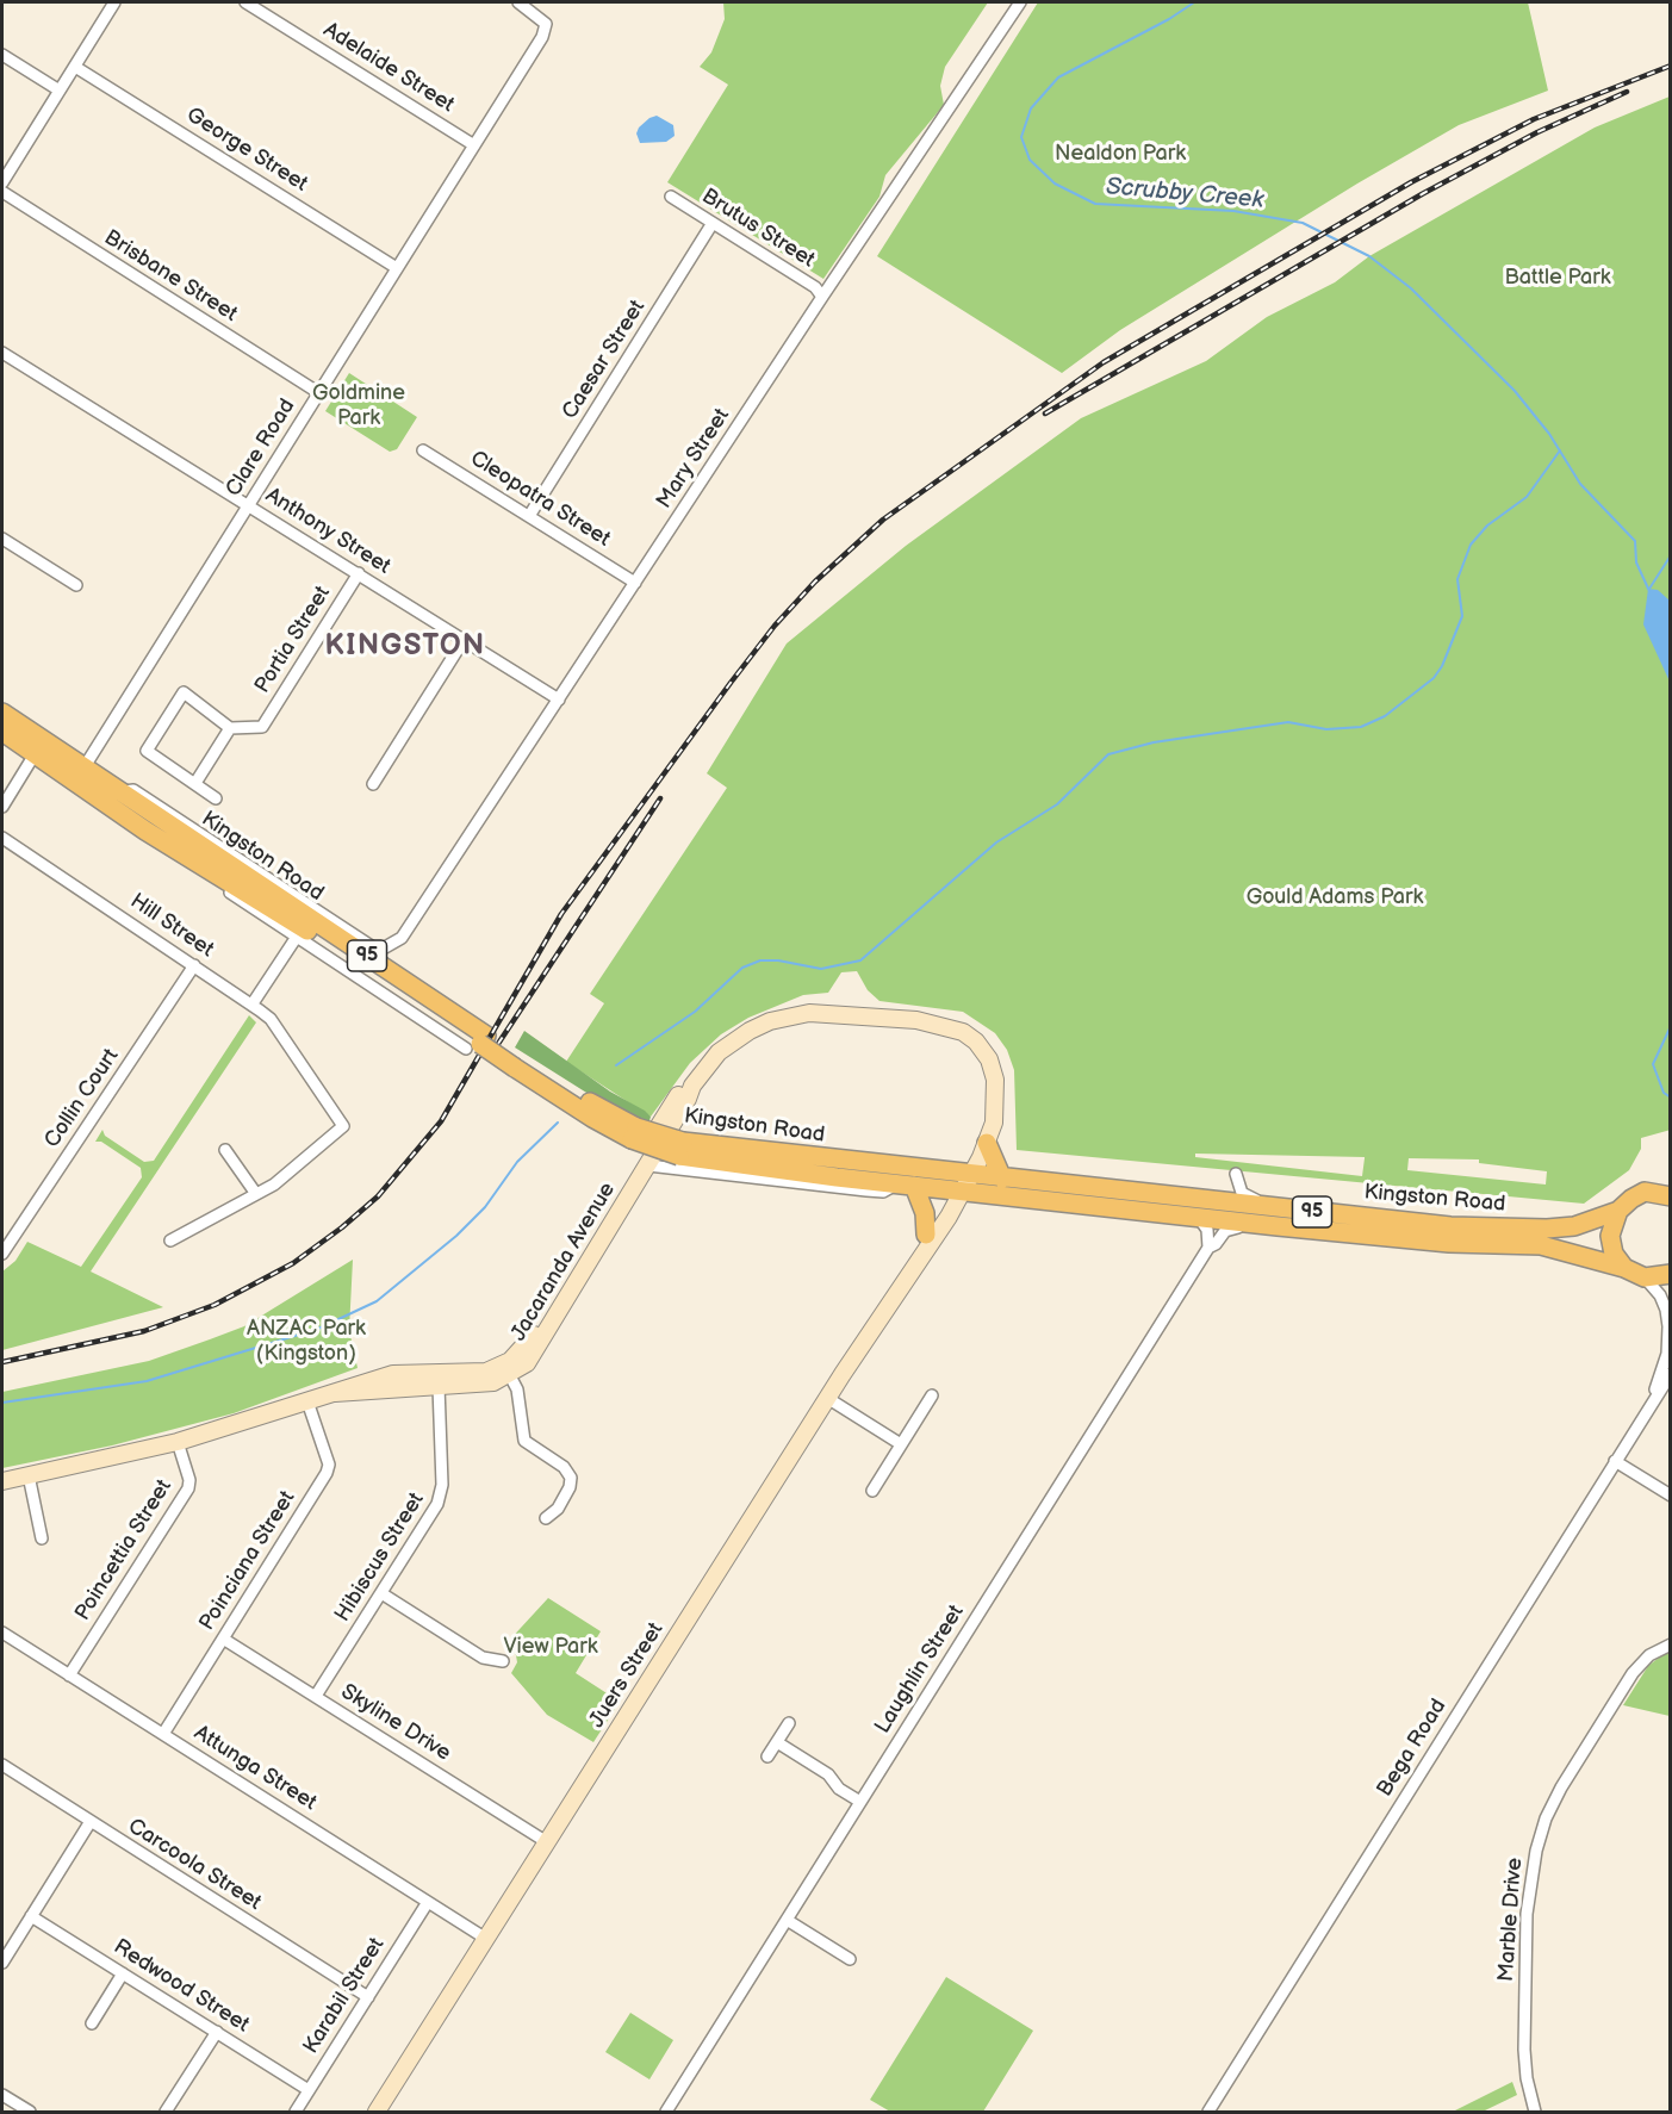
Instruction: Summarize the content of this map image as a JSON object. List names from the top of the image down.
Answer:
{
  "streets": {
    "main road": ["Kingston Road", "95"],
    "street": [
      "Adelaide Street",
      "George Street",
      "Brutus Street",
      "Brisbane Street",
      "Caesar Street",
      "Clare Road",
      "Mary Street",
      "Cleopatra Street",
      "Anthony Street",
      "Portia Street",
      "Hill Street",
      "Collin Court",
      "Jacaranda Avenue",
      "Poincettia Street",
      "Hibiscus Street",
      "Poinciana Street",
      "Laughlin Street",
      "Juers Street",
      "Skyline Drive",
      "Bega Road",
      "Attunga Street",
      "Carcoola Street",
      "Marble Drive",
      "Redwood Street",
      "Karabil Street"
    ]
  },
  "crossings": [
    ["Adelaide Street", "Clare Road"],
    ["George Street", "Clare Road"],
    ["Brutus Street", "Caesar Street"],
    ["Brutus Street", "Mary Street"],
    ["Brisbane Street", "Clare Road"],
    ["Caesar Street", "Cleopatra Street"],
    ["Clare Road", "Anthony Street"],
    ["Clare Road", "Kingston Road"],
    ["Mary Street", "Cleopatra Street"],
    ["Mary Street", "Anthony Street"],
    ["Mary Street", "Kingston Road"],
    ["Anthony Street", "Portia Street"],
    ["Kingston Road", "95"],
    ["Kingston Road", "Jacaranda Avenue"],
    ["Kingston Road", "Laughlin Street"],
    ["Kingston Road", "Juers Street"],
    ["Hill Street", "Collin Court"],
    ["95", "Bega Road"],
    ["Jacaranda Avenue", "Poincettia Street"],
    ["Jacaranda Avenue", "Hibiscus Street"],
    ["Jacaranda Avenue", "Poinciana Street"],
    ["Jacaranda Avenue", "Juers Street"],
    ["Poincettia Street", "Attunga Street"],
    ["Hibiscus Street", "Skyline Drive"],
    ["Poinciana Street", "Skyline Drive"],
    ["Poinciana Street", "Attunga Street"],
    ["Juers Street", "Skyline Drive"],
    ["Juers Street", "Attunga Street"],
    ["Attunga Street", "Karabil Street"],
    ["Carcoola Street", "Karabil Street"],
    ["Redwood Street", "Karabil Street"]
  ],
  "districts": ["KINGSTON"],
  "water": ["Scrubby Creek"],
  "parks": [
    "Nealdon Park",
    "Battle Park",
    "Goldmine Park",
    "Gould Adams Park",
    "ANZAC Park (Kingston)",
    "View Park"
  ]
}
